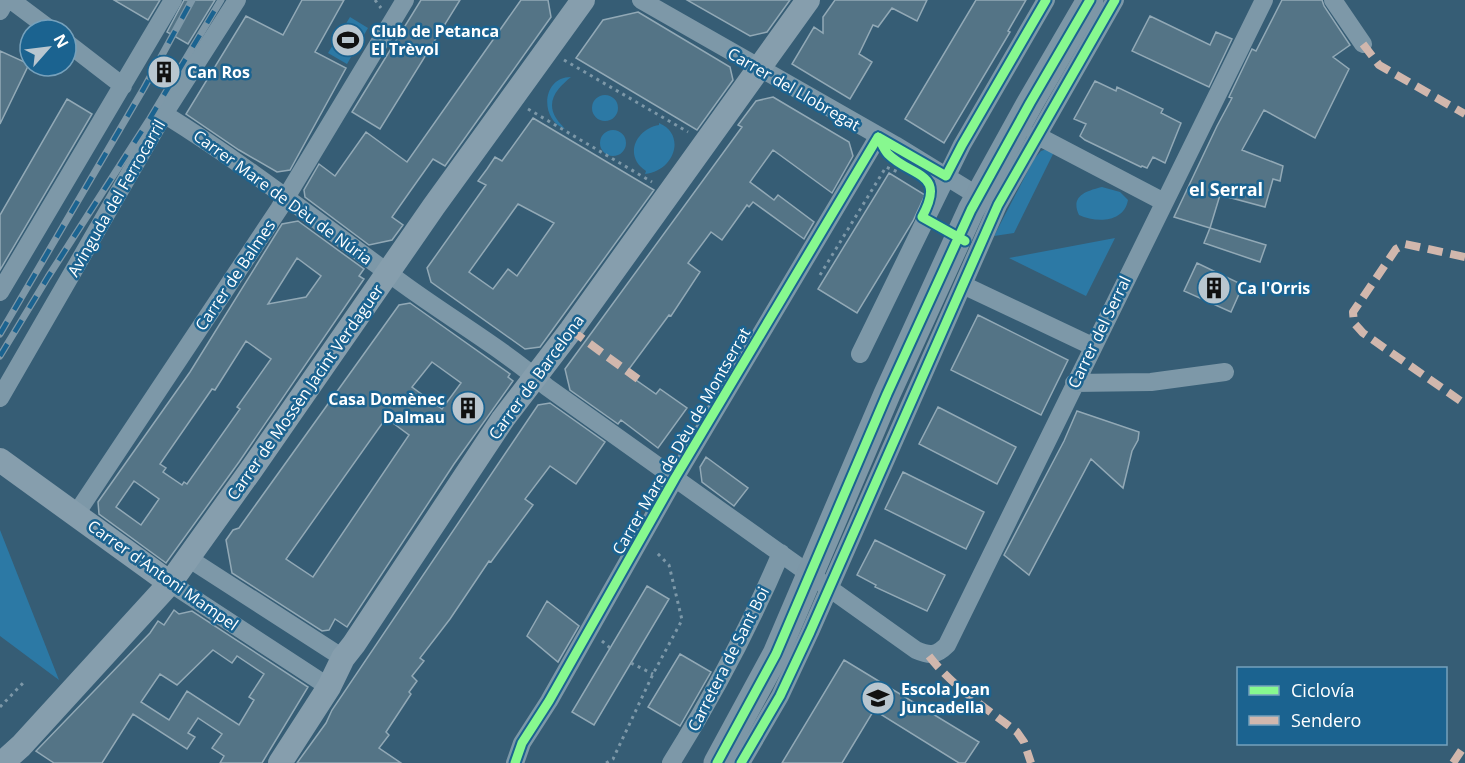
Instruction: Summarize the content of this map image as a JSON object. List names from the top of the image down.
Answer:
{
  "streets": {
    "street": [
      "Carrer del Llobregat",
      "Carrer Mare de Dèu de Núria",
      "Avinguda del Ferrocarril",
      "Carrer de Balmes",
      "Carrer del Serral",
      "Carrer de Barcelona",
      "Carrer de Mossèn Jacint Verdaguer",
      "Carrer Mare de Dèu de Montserrat",
      "Carrer d'Antoni Mampel",
      "Carretera de Sant Boi"
    ]
  },
  "crossings": [
    ["Carrer del Llobregat", "Carrer de Barcelona"],
    ["Carrer del Llobregat", "Carrer Mare de Dèu de Montserrat"],
    ["Carrer Mare de Dèu de Núria", "Avinguda del Ferrocarril"],
    ["Carrer Mare de Dèu de Núria", "Carrer de Balmes"],
    ["Carrer Mare de Dèu de Núria", "Carrer del Serral"],
    ["Carrer Mare de Dèu de Núria", "Carrer de Barcelona"],
    ["Carrer Mare de Dèu de Núria", "Carrer de Mossèn Jacint Verdaguer"],
    ["Carrer Mare de Dèu de Núria", "Carrer Mare de Dèu de Montserrat"],
    ["Carrer Mare de Dèu de Núria", "Carretera de Sant Boi"],
    ["Carrer de Balmes", "Carrer d'Antoni Mampel"],
    ["Carrer de Barcelona", "Carrer d'Antoni Mampel"],
    ["Carrer de Mossèn Jacint Verdaguer", "Carrer d'Antoni Mampel"]
  ],
  "districts": ["el Serral"],
  "places": {
    "sports": ["Club de Petanca El Trèvol"],
    "building": ["Can Ros", "Ca l'Orris", "Casa Domènec Dalmau"],
    "school or university": ["Escola Joan Juncadella"]
  },
  "legend": ["Ciclovía", "Sendero"],
  "north": "top right"
}
